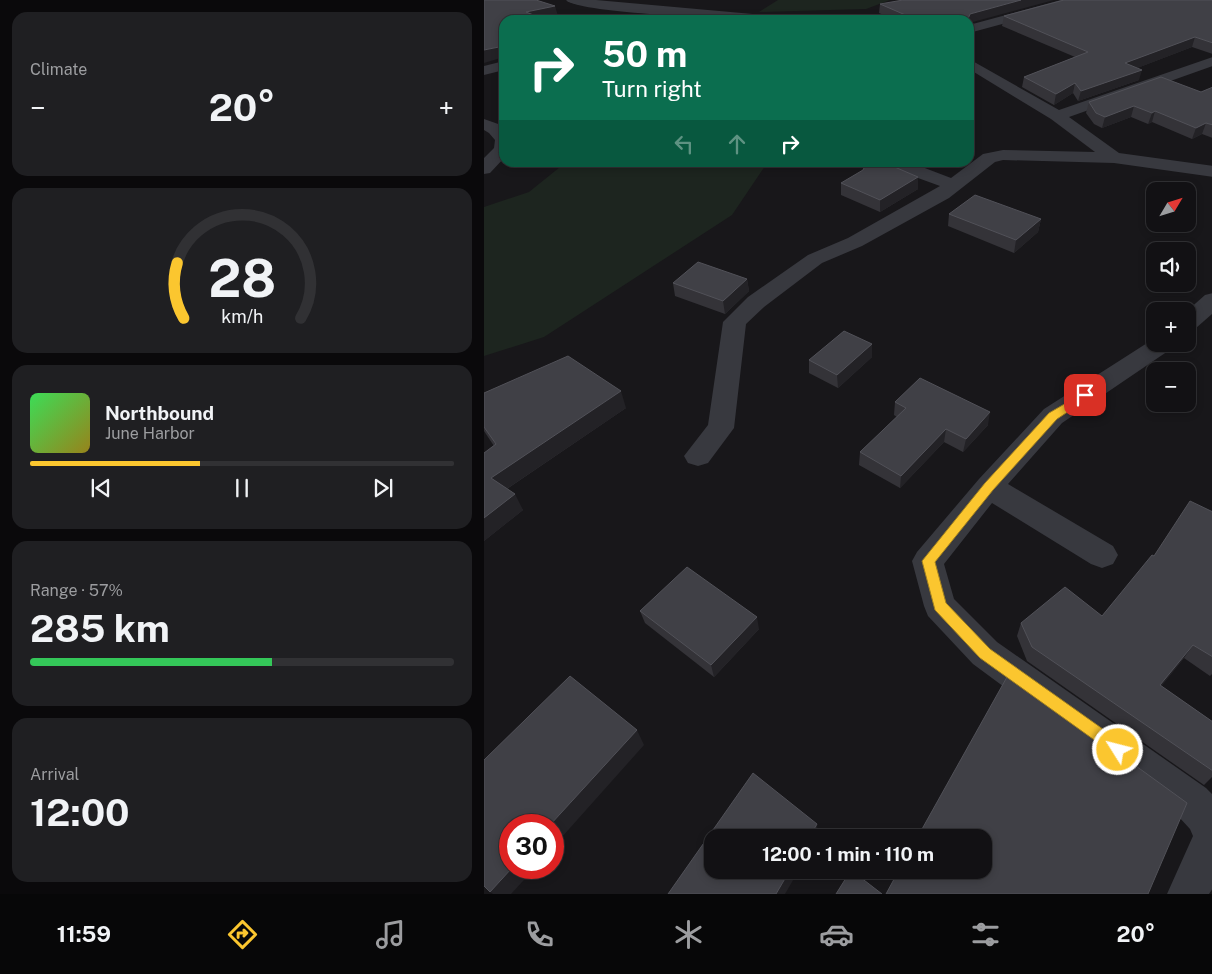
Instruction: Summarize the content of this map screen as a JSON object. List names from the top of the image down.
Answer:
{
  "north": "top right",
  "page": {
    "tile": [
      "Climate",
      ["Range · 57%", "285 km"],
      ["Arrival", "12:00"]
    ],
    "turn": ["50 m", "Turn right"],
    "heat": ["−", "20°", "+"],
    "map_buttons": ["+", "−"],
    "song": ["Northbound", "June Harbor"],
    "limit": "30",
    "trip": "12:00 · 1 min · 110 m",
    "tabs": ["11:59", "20°"],
    "gauge": ["28", "km/h"]
  }
}
